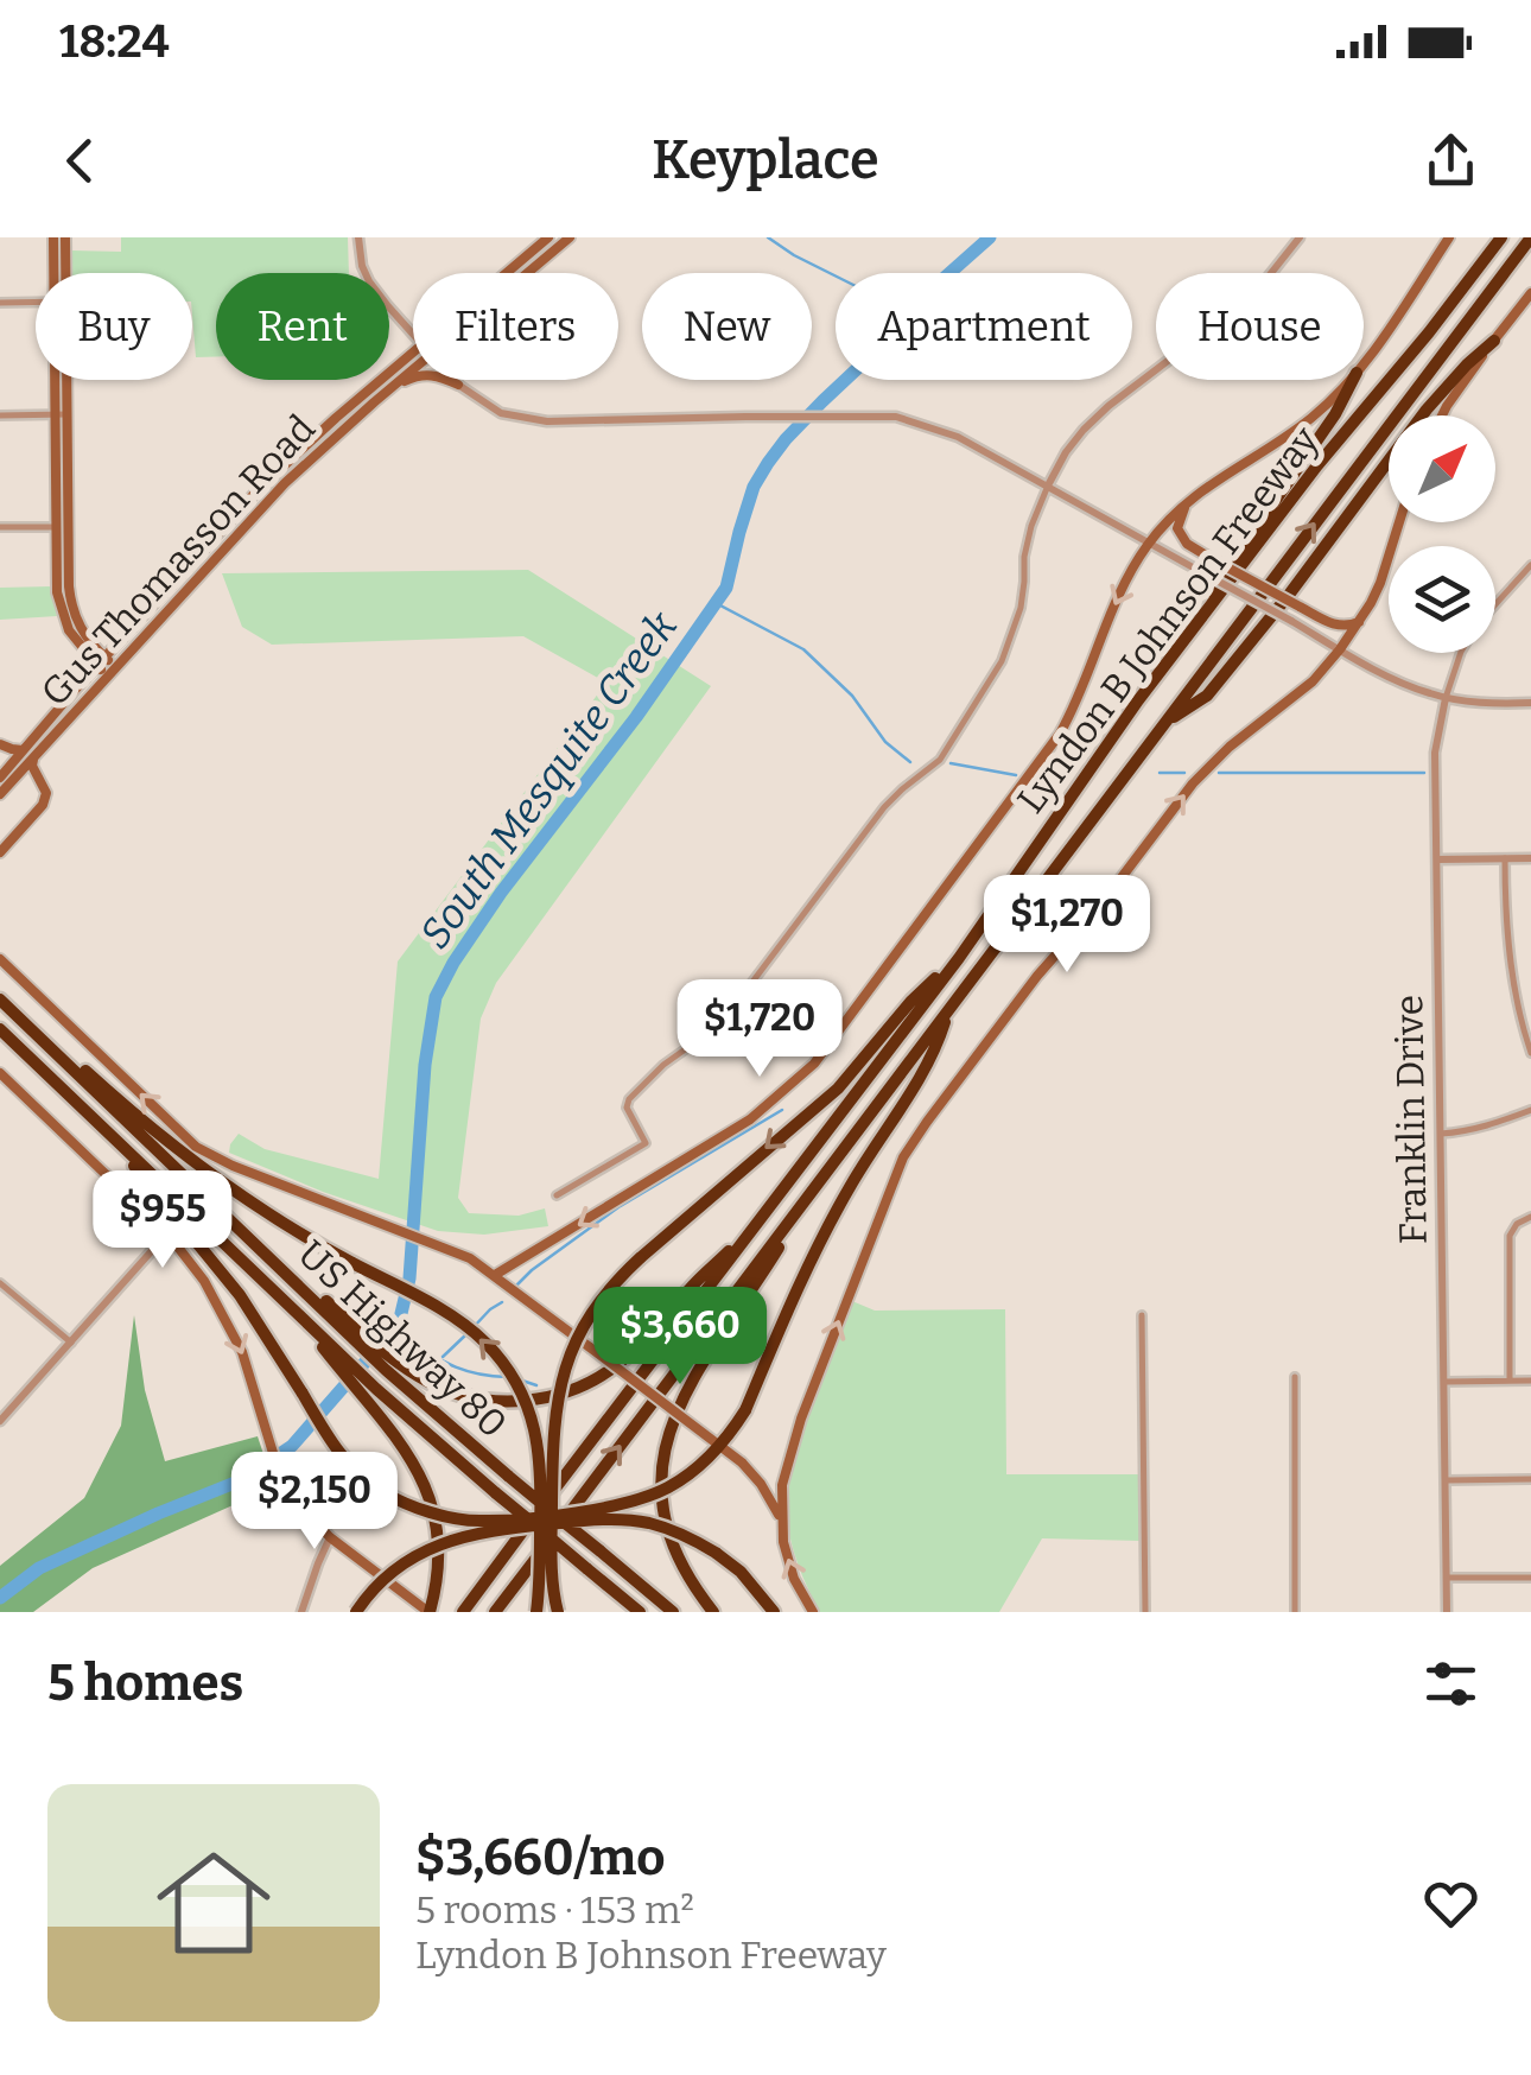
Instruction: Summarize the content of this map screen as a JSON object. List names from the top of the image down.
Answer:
{
  "streets": {
    "highway": ["Lyndon B Johnson Freeway", "US Highway 80"],
    "main road": ["Gus Thomasson Road"],
    "street": ["Franklin Drive"]
  },
  "water": ["South Mesquite Creek"],
  "north": "top right",
  "page": {
    "status": "18:24",
    "header": "Keyplace",
    "chip": [
      "Buy",
      "Rent",
      "Filters",
      "New",
      "Apartment",
      "House"
    ],
    "price": [
      "$1,270",
      "$1,720",
      "$955",
      "$3,660",
      "$2,150"
    ],
    "heading": "5 homes",
    "list": [
      {
        "name": "$3,660/mo",
        "note": "5 rooms · 153 m² · Lyndon B Johnson Freeway"
      }
    ]
  }
}
